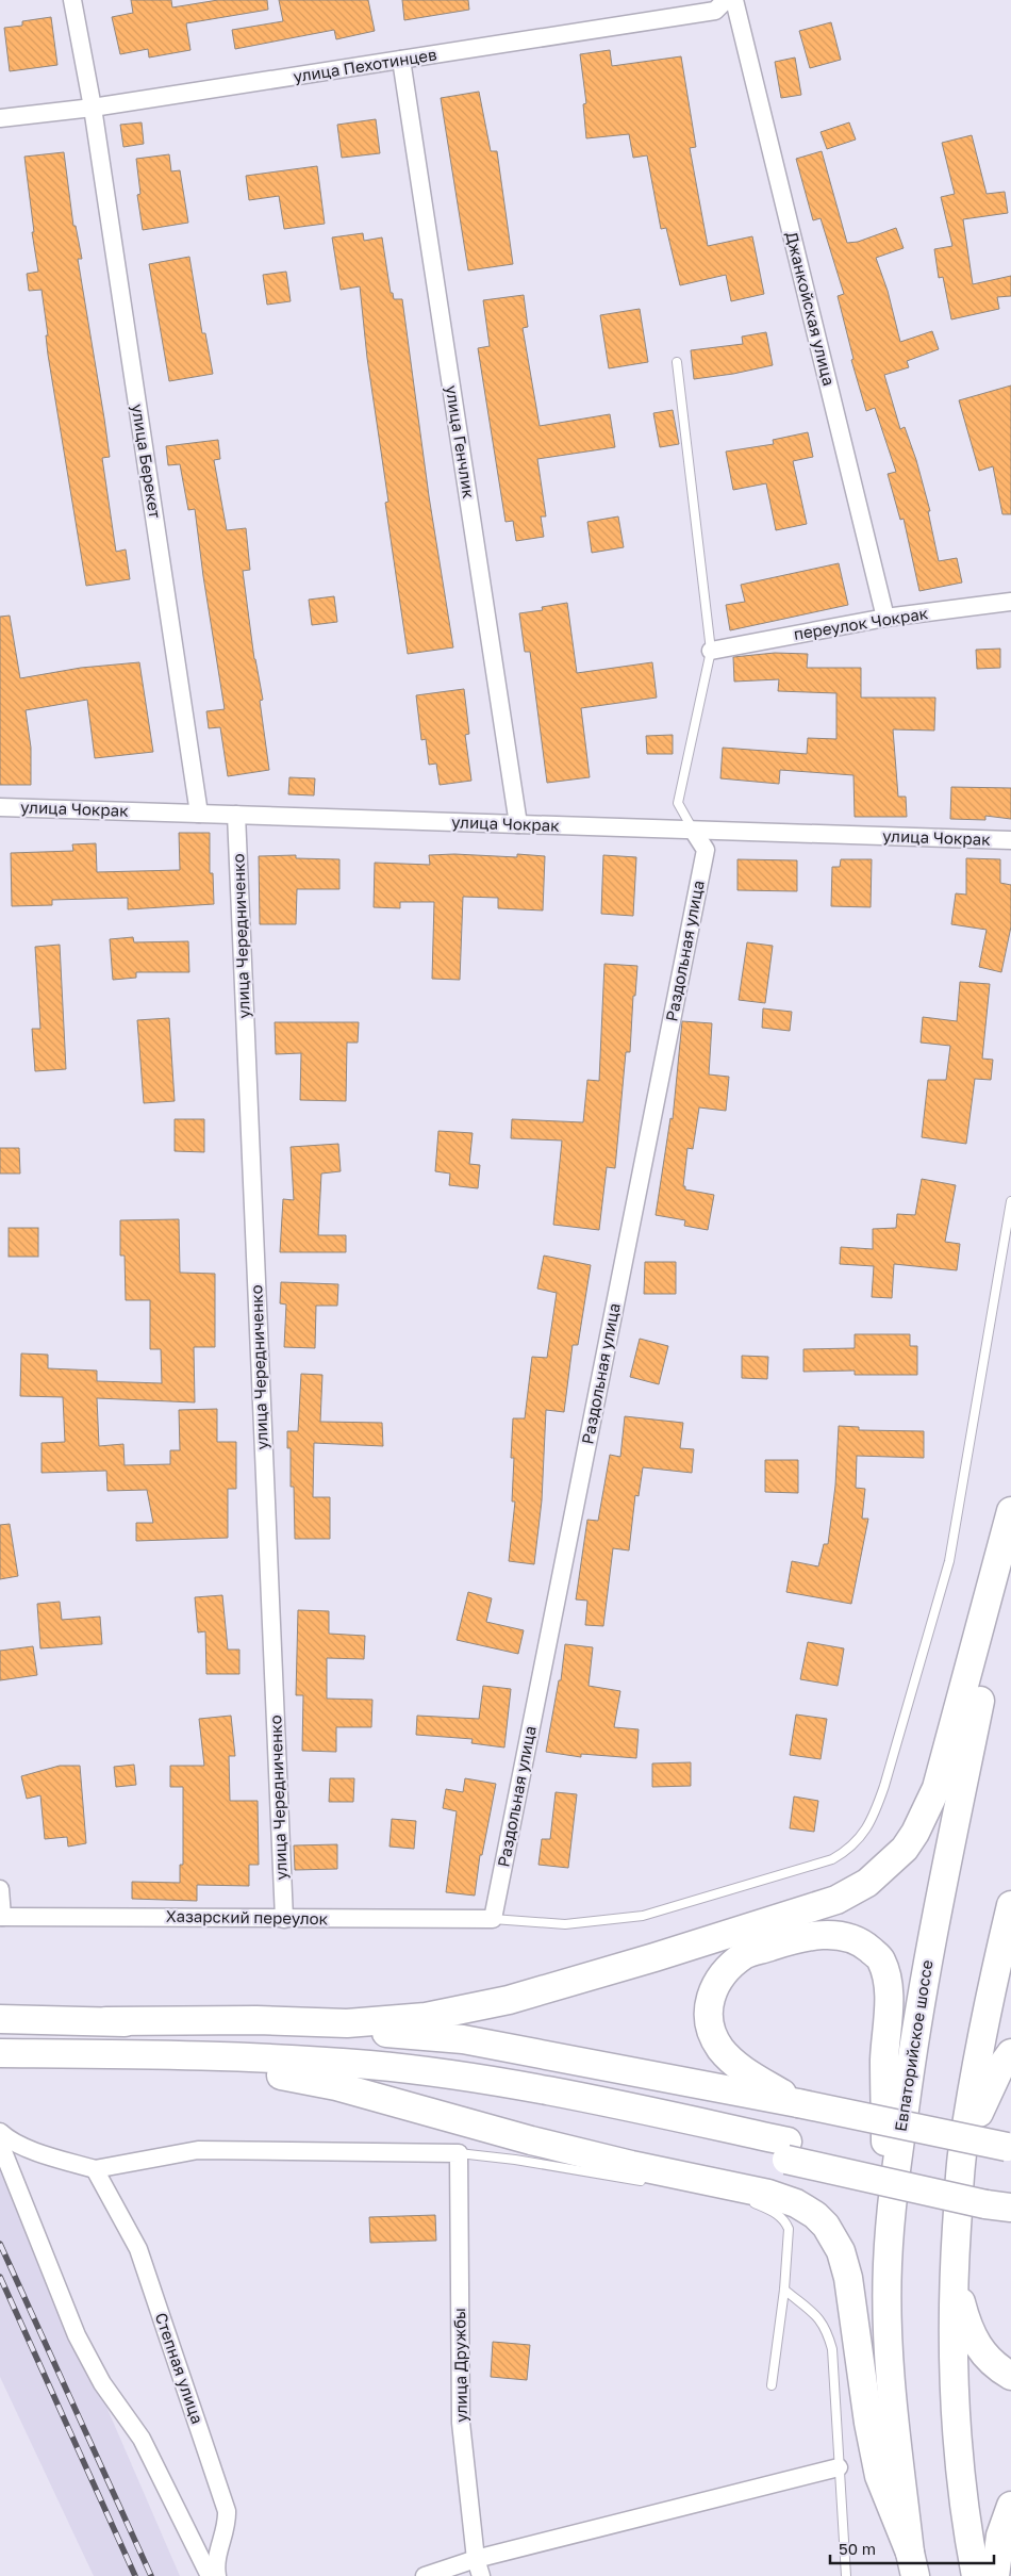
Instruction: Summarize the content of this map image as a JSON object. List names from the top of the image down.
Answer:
{
  "streets": {
    "main road": ["Евпаторийское шоссе"],
    "street": [
      "улица Пехотинцев",
      "Джанкойская улица",
      "улица Генчлик",
      "улица Берекет",
      "переулок Чокрак",
      "улица Чокрак",
      "улица Чередниченко",
      "Раздольная улица",
      "Хазарский переулок",
      "улица Дружбы",
      "Степная улица"
    ]
  },
  "crossings": [
    ["улица Пехотинцев", "улица Генчлик"],
    ["улица Пехотинцев", "улица Берекет"],
    ["Джанкойская улица", "переулок Чокрак"],
    ["улица Генчлик", "улица Чокрак"],
    ["улица Берекет", "улица Чокрак"],
    ["улица Чокрак", "улица Чередниченко"],
    ["улица Чокрак", "Раздольная улица"],
    ["улица Чередниченко", "Хазарский переулок"],
    ["Раздольная улица", "Хазарский переулок"]
  ],
  "scale_bar": "50 m"
}
